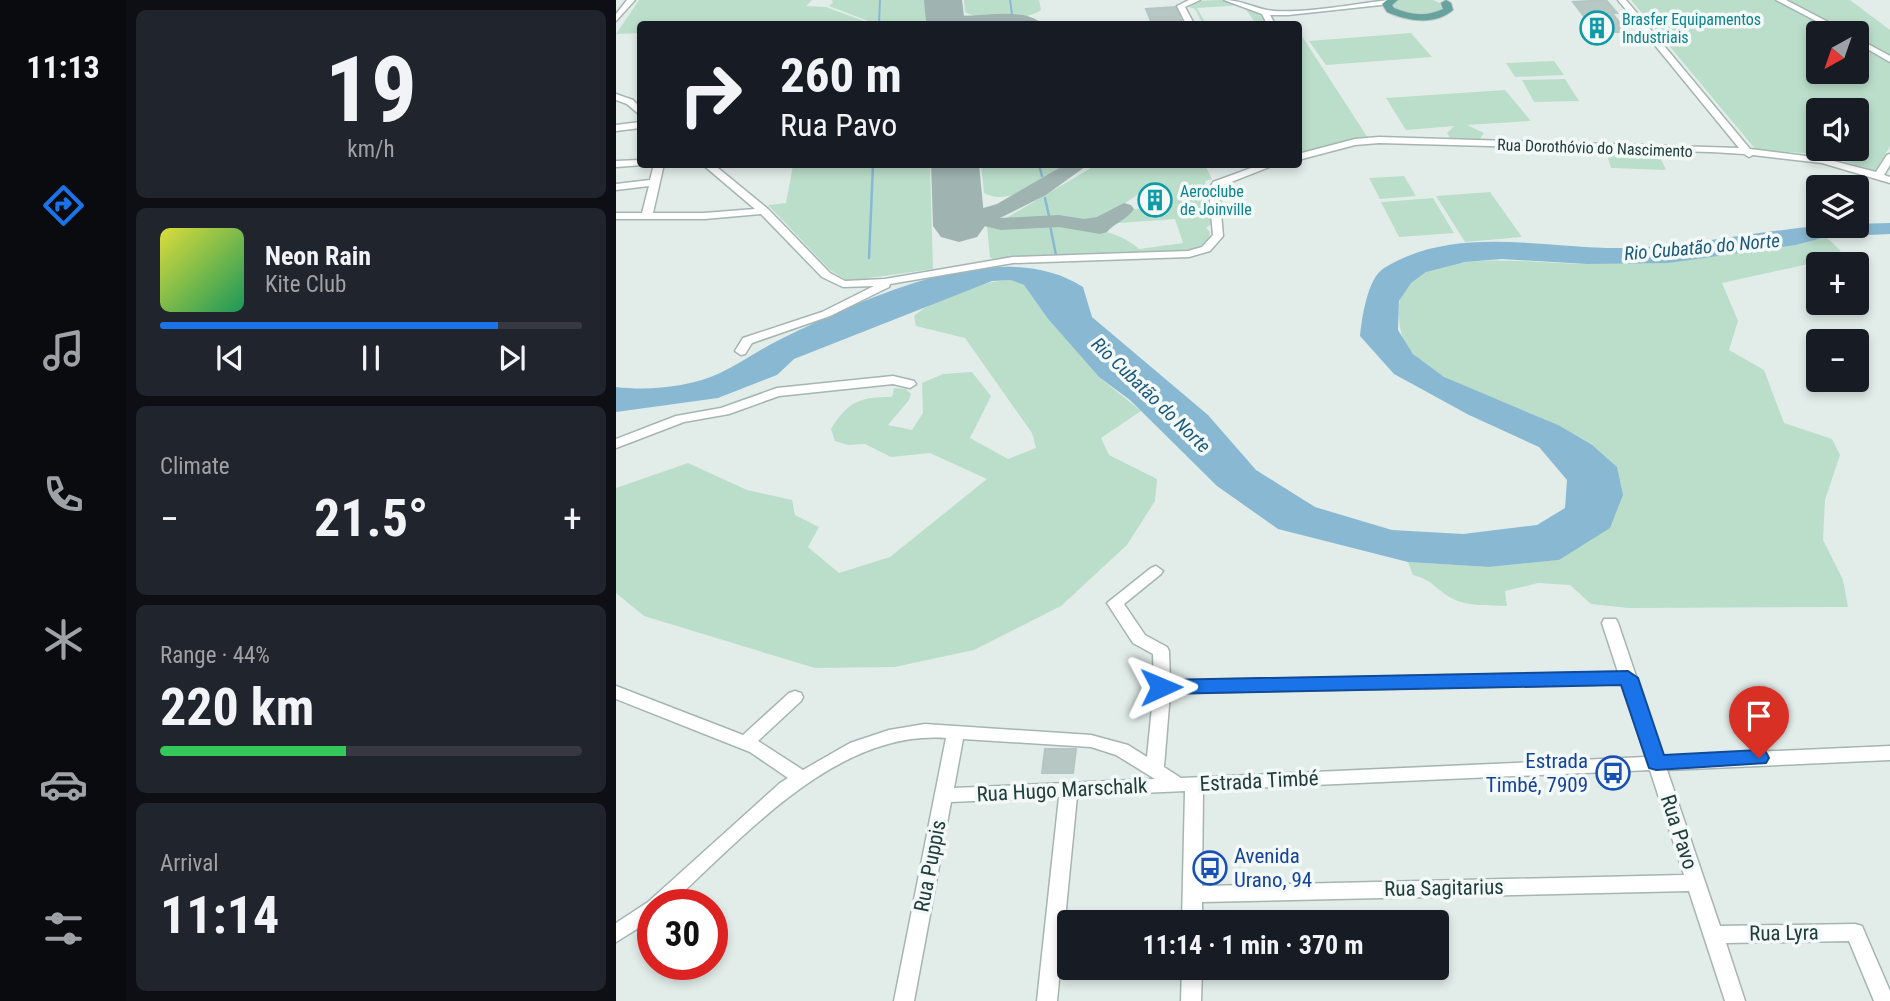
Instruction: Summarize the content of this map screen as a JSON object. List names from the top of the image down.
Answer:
{
  "streets": {
    "street": [
      "Rua Dorothóvio do Nascimento",
      "Estrada Timbé",
      "Rua Hugo Marschalk",
      "Rua Pavo",
      "Rua Puppis",
      "Rua Sagitarius",
      "Rua Lyra"
    ]
  },
  "crossings": [
    ["Estrada Timbé", "Rua Hugo Marschalk"],
    ["Estrada Timbé", "Rua Pavo"],
    ["Estrada Timbé", "Rua Puppis"],
    ["Rua Hugo Marschalk", "Rua Puppis"],
    ["Rua Pavo", "Rua Sagitarius"],
    ["Rua Pavo", "Rua Lyra"]
  ],
  "water": ["Rio Cubatão do Norte"],
  "places": {
    "building": ["Brasfer Equipamentos Industriais", "Aeroclube de Joinville"],
    "bus stop": ["Estrada Timbé, 7909", "Avenida Urano, 94"]
  },
  "north": "bottom left",
  "page": {
    "tabs": "11:13",
    "tile": [
      ["19", "km/h"],
      "Climate",
      ["Range · 44%", "220 km"],
      ["Arrival", "11:14"]
    ],
    "map_buttons": ["+", "−"],
    "turn": ["260 m", "Rua Pavo"],
    "song": ["Neon Rain", "Kite Club"],
    "heat": ["−", "21.5°", "+"],
    "limit": "30",
    "trip": "11:14 · 1 min · 370 m"
  }
}
